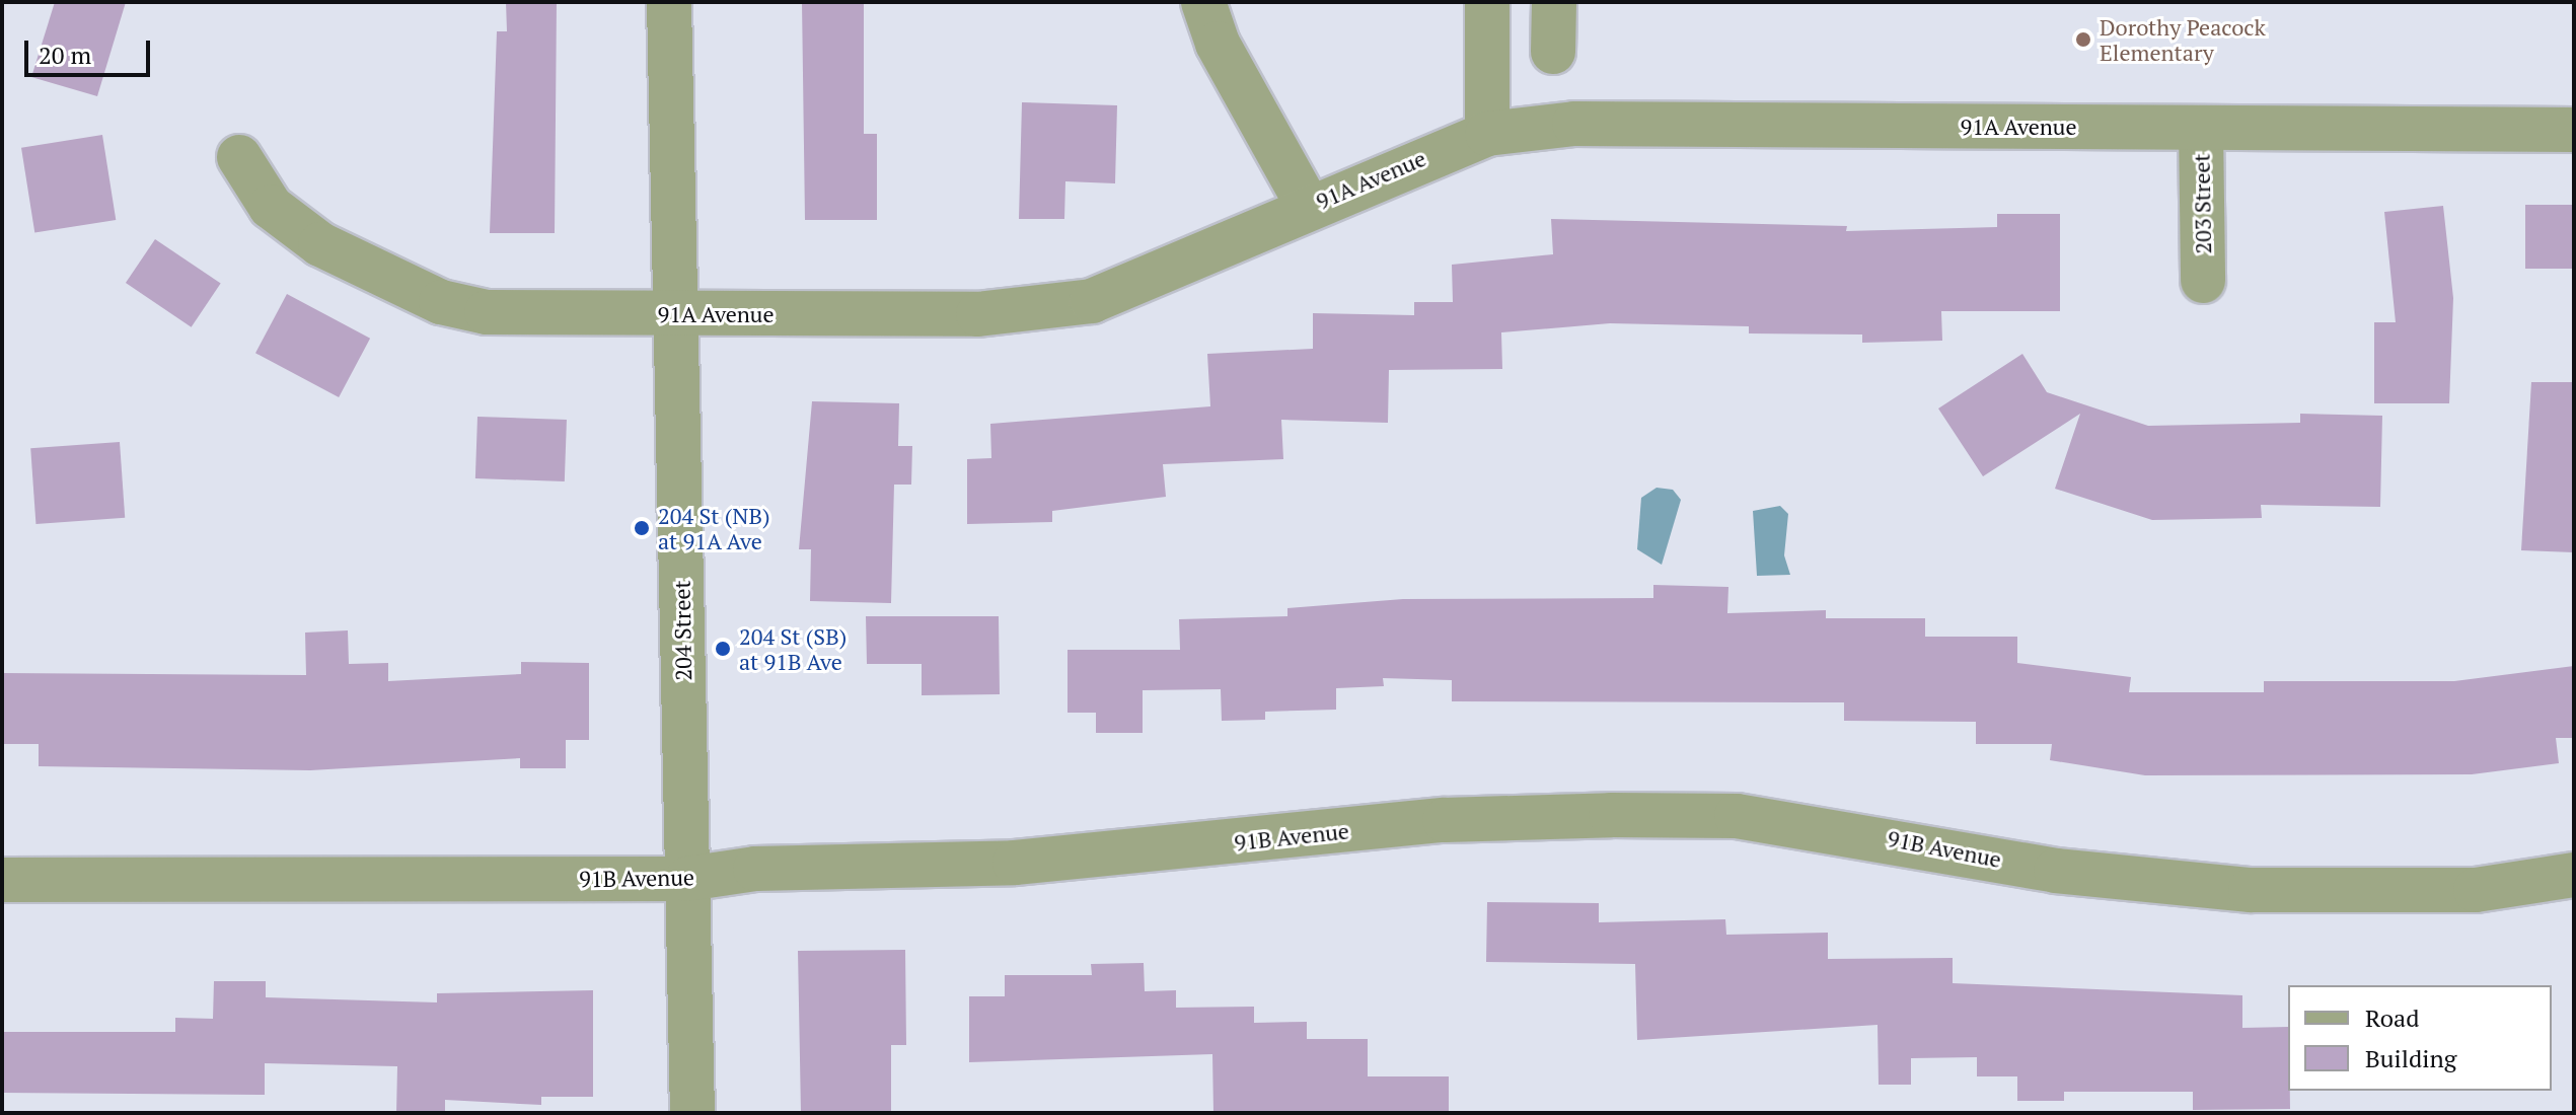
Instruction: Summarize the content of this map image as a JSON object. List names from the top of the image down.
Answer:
{
  "streets": {
    "street": [
      "91A Avenue",
      "203 Street",
      "204 Street",
      "91B Avenue"
    ]
  },
  "crossings": [
    ["91A Avenue", "203 Street"],
    ["91A Avenue", "204 Street"],
    ["204 Street", "91B Avenue"]
  ],
  "places": ["Dorothy Peacock Elementary", "204 St (NB) at 91A Ave", "204 St (SB) at 91B Ave"],
  "legend": ["Road", "Building"],
  "scale_bar": "20 m"
}
